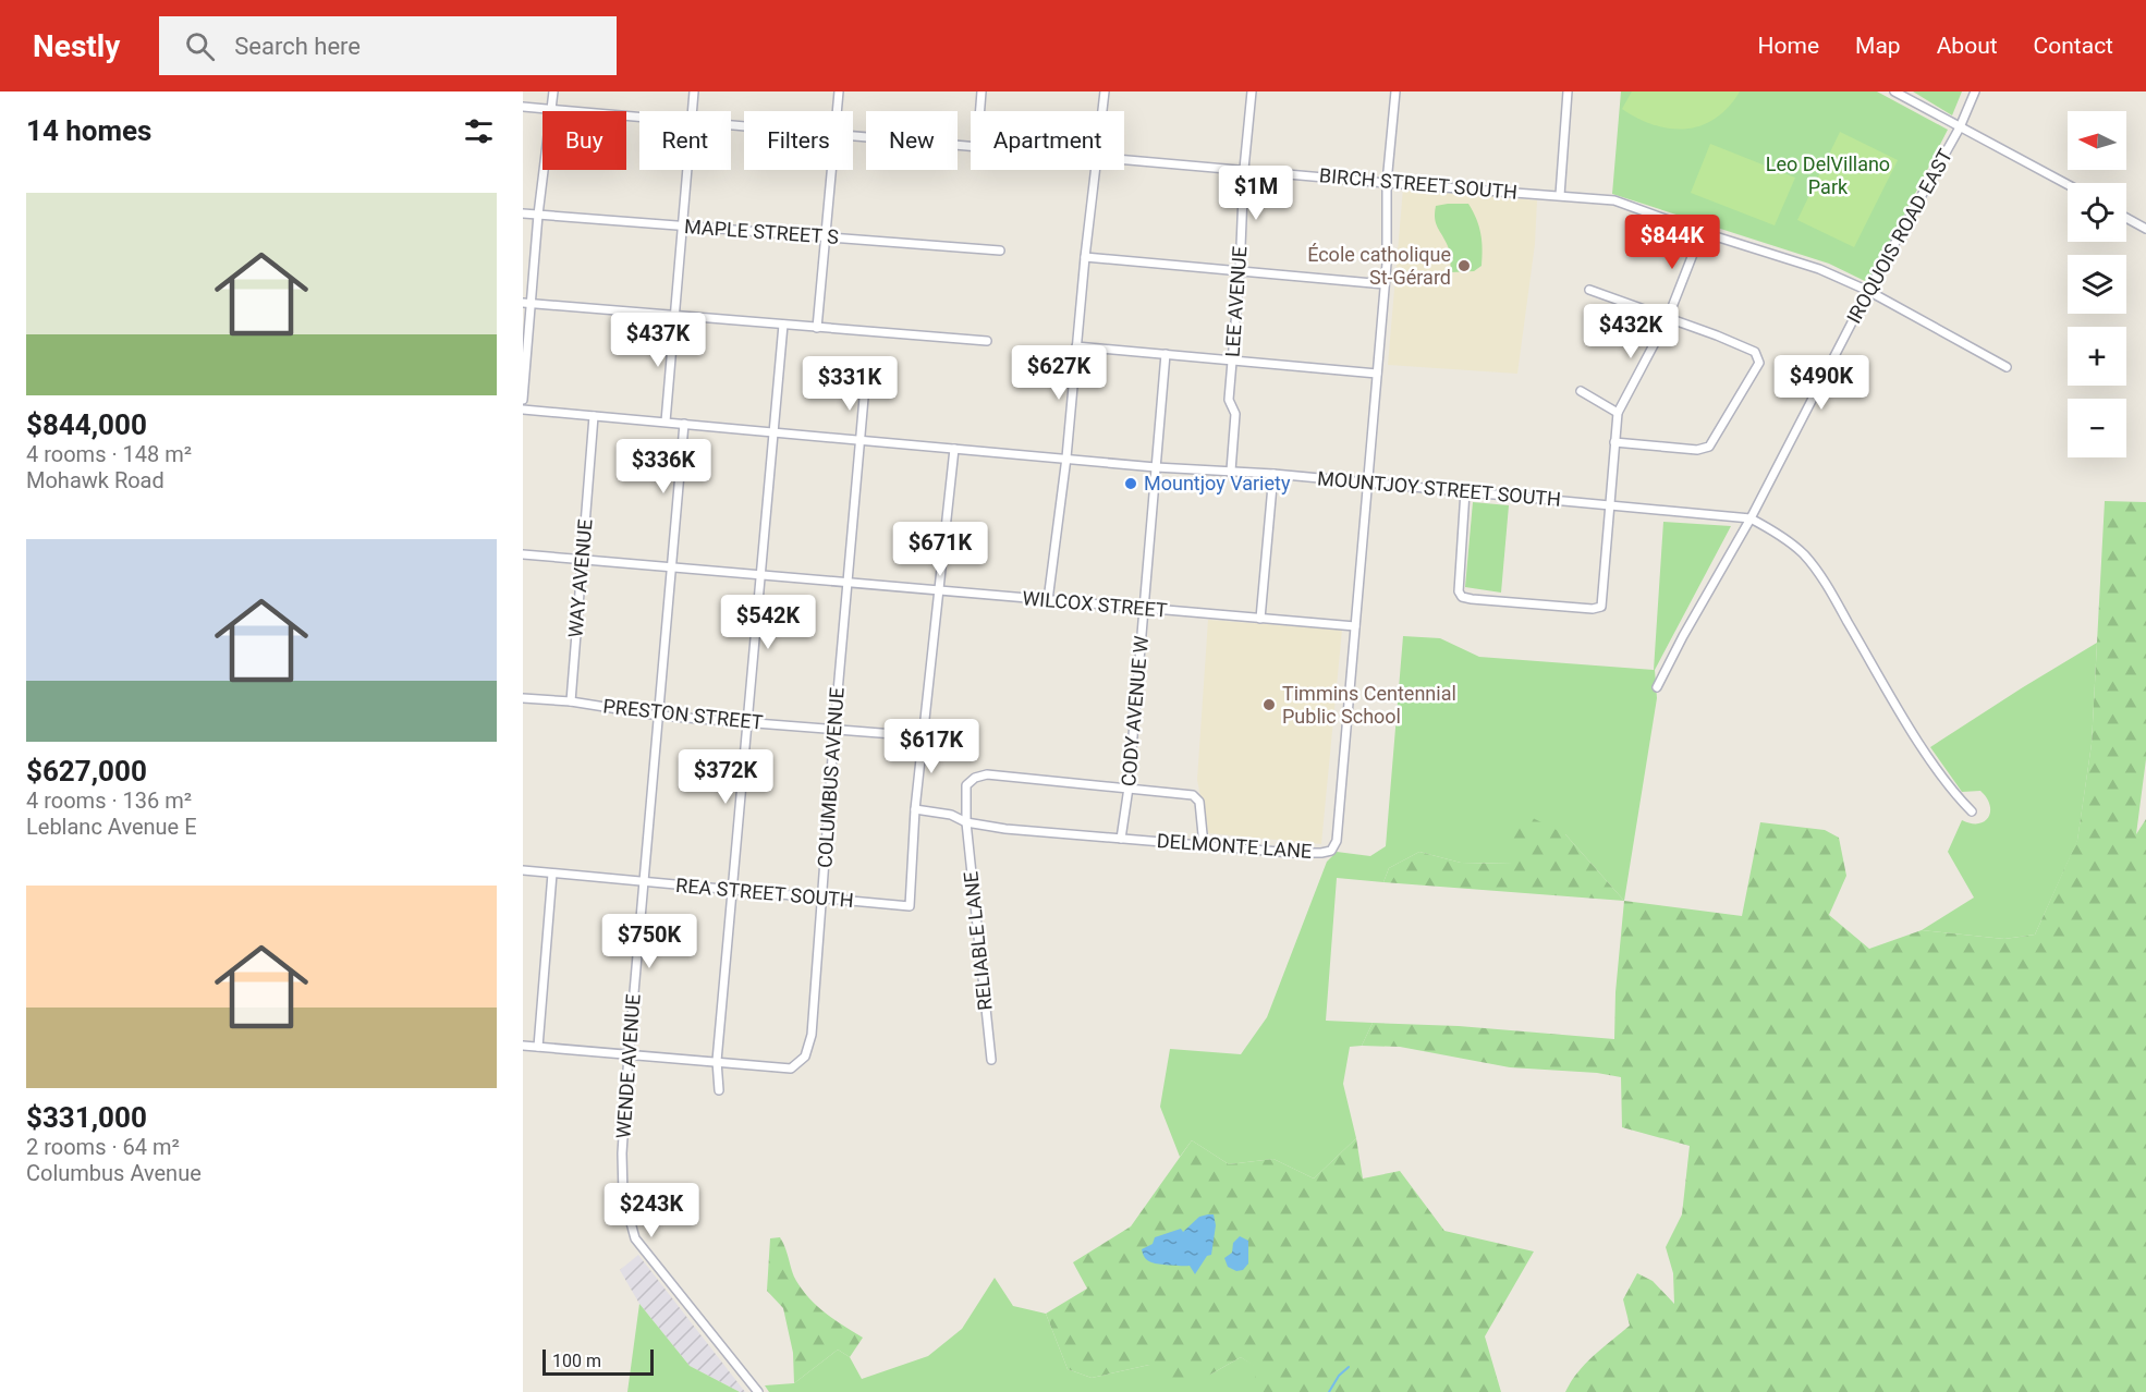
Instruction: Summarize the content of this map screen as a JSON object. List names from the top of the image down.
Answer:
{
  "streets": {
    "street": [
      "BIRCH STREET SOUTH",
      "MAPLE STREET S",
      "IROQUOIS ROAD EAST",
      "LEE AVENUE",
      "MOUNTJOY STREET SOUTH",
      "WAY AVENUE",
      "WILCOX STREET",
      "CODY AVENUE W",
      "PRESTON STREET",
      "COLUMBUS AVENUE",
      "DELMONTE LANE",
      "REA STREET SOUTH",
      "RELIABLE LANE",
      "WENDE AVENUE"
    ]
  },
  "crossings": [
    ["BIRCH STREET SOUTH", "IROQUOIS ROAD EAST"],
    ["BIRCH STREET SOUTH", "LEE AVENUE"],
    ["IROQUOIS ROAD EAST", "MOUNTJOY STREET SOUTH"],
    ["LEE AVENUE", "MOUNTJOY STREET SOUTH"],
    ["MOUNTJOY STREET SOUTH", "WAY AVENUE"],
    ["MOUNTJOY STREET SOUTH", "CODY AVENUE W"],
    ["MOUNTJOY STREET SOUTH", "COLUMBUS AVENUE"],
    ["MOUNTJOY STREET SOUTH", "WENDE AVENUE"],
    ["WAY AVENUE", "WILCOX STREET"],
    ["WAY AVENUE", "PRESTON STREET"],
    ["WILCOX STREET", "CODY AVENUE W"],
    ["WILCOX STREET", "COLUMBUS AVENUE"],
    ["WILCOX STREET", "DELMONTE LANE"],
    ["WILCOX STREET", "WENDE AVENUE"],
    ["CODY AVENUE W", "DELMONTE LANE"],
    ["CODY AVENUE W", "RELIABLE LANE"],
    ["PRESTON STREET", "COLUMBUS AVENUE"],
    ["PRESTON STREET", "WENDE AVENUE"],
    ["COLUMBUS AVENUE", "REA STREET SOUTH"],
    ["COLUMBUS AVENUE", "WENDE AVENUE"],
    ["DELMONTE LANE", "REA STREET SOUTH"],
    ["DELMONTE LANE", "RELIABLE LANE"],
    ["REA STREET SOUTH", "WENDE AVENUE"]
  ],
  "parks": ["Leo DelVillano Park"],
  "places": ["École catholique St-Gérard", "Mountjoy Variety", "Timmins Centennial Public School"],
  "scale_bar": "100 m",
  "north": "left",
  "page": {
    "header": "Nestly",
    "search": "Search here",
    "nav": [
      "Home",
      "Map",
      "About",
      "Contact"
    ],
    "heading": "14 homes",
    "map_buttons": ["+", "−"],
    "chip": [
      "Buy",
      "Rent",
      "Filters",
      "New",
      "Apartment"
    ],
    "price": [
      "$1M",
      "$844K",
      "$432K",
      "$437K",
      "$627K",
      "$490K",
      "$331K",
      "$336K",
      "$671K",
      "$542K",
      "$617K",
      "$372K",
      "$750K",
      "$243K"
    ],
    "list": [
      {
        "name": "$844,000",
        "note": "4 rooms · 148 m² · Mohawk Road"
      },
      {
        "name": "$627,000",
        "note": "4 rooms · 136 m² · Leblanc Avenue E"
      },
      {
        "name": "$331,000",
        "note": "2 rooms · 64 m² · Columbus Avenue"
      }
    ],
    "scale": "100 m"
  }
}
